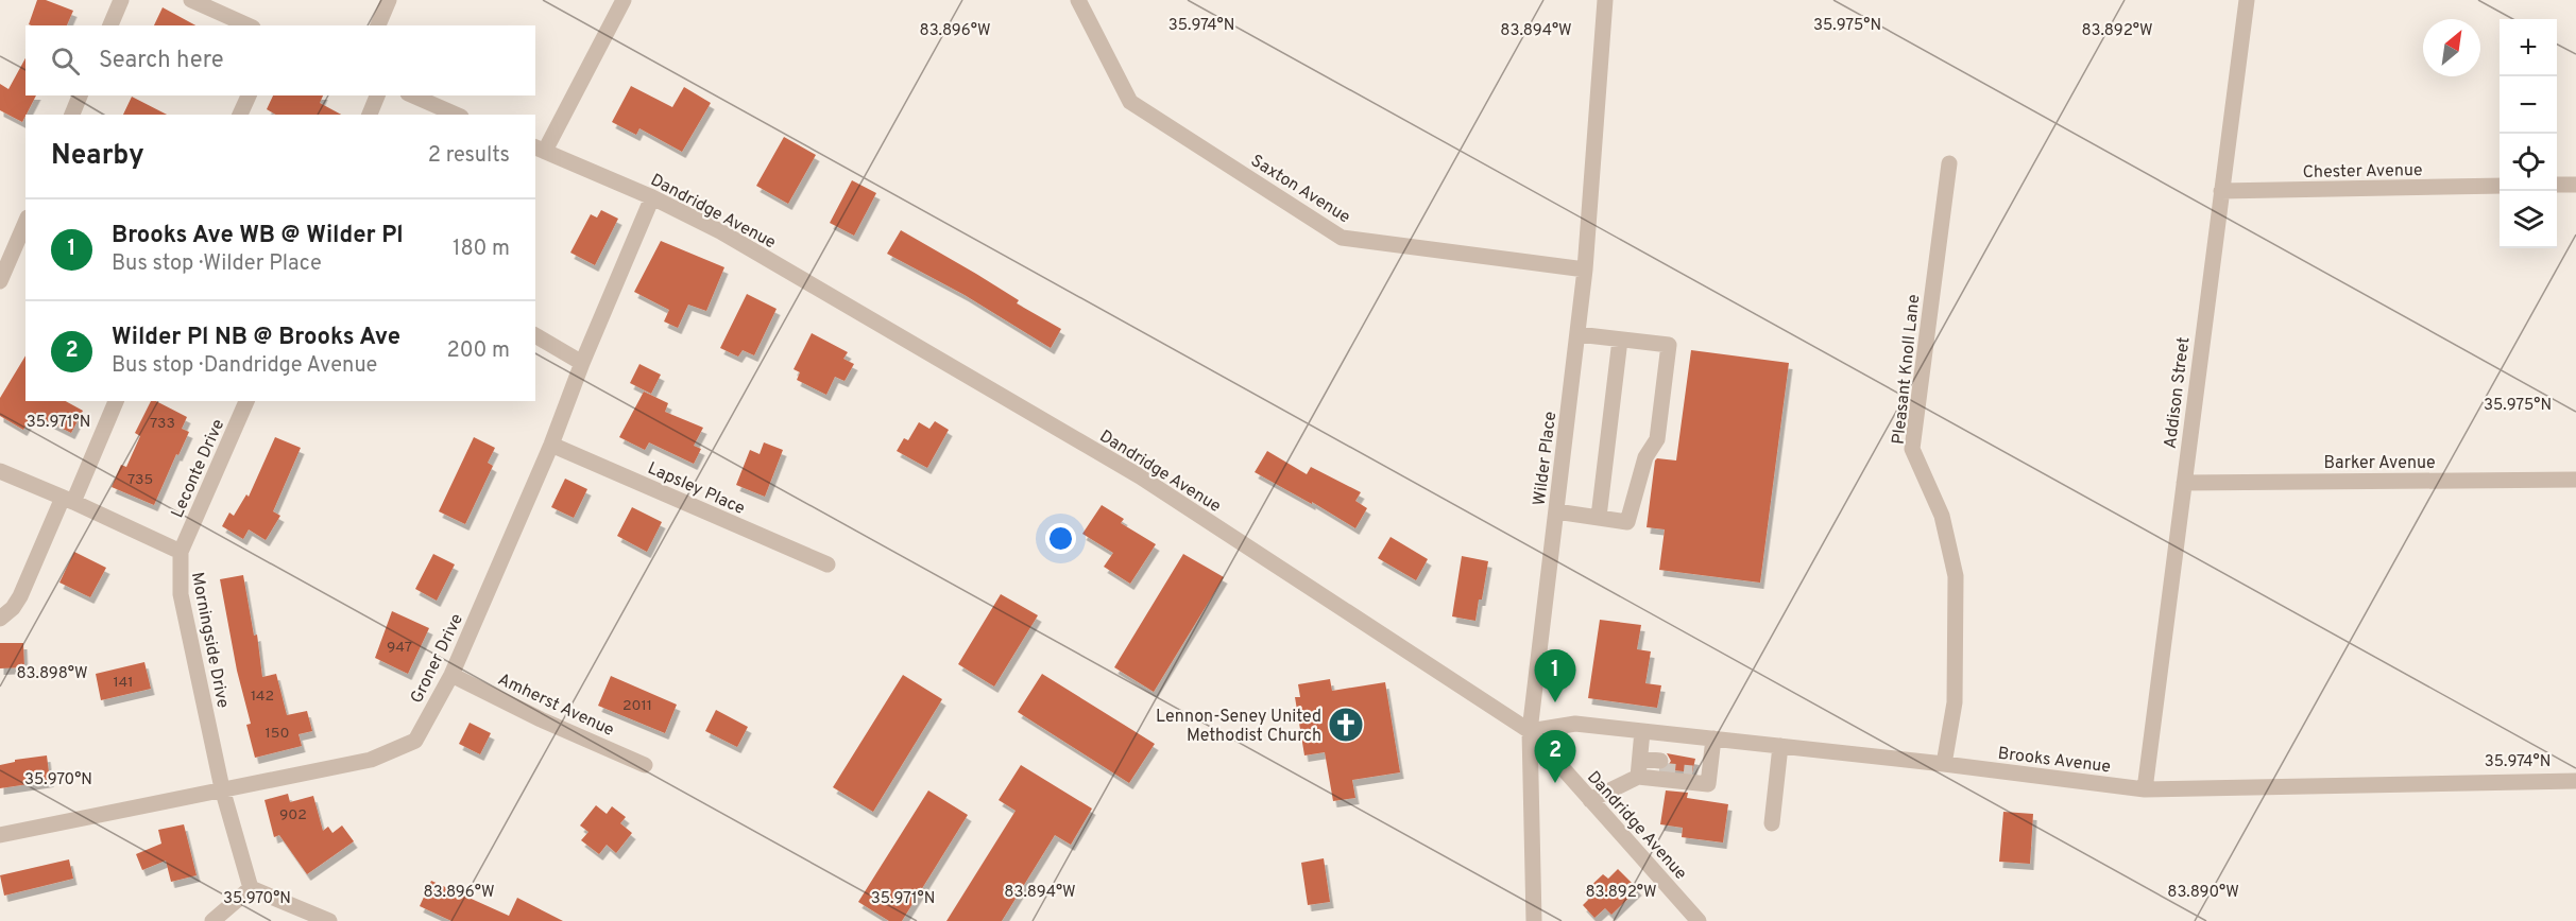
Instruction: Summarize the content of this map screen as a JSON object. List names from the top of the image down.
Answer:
{
  "streets": {
    "street": [
      "Chester Avenue",
      "Saxton Avenue",
      "Dandridge Avenue",
      "Pleasant Knoll Lane",
      "Addison Street",
      "Wilder Place",
      "Barker Avenue",
      "Leconte Drive",
      "Lapsley Place",
      "Morningside Drive",
      "Groner Drive",
      "Amherst Avenue",
      "Brooks Avenue"
    ]
  },
  "crossings": [
    ["Chester Avenue", "Addison Street"],
    ["Saxton Avenue", "Wilder Place"],
    ["Dandridge Avenue", "Wilder Place"],
    ["Dandridge Avenue", "Groner Drive"],
    ["Dandridge Avenue", "Brooks Avenue"],
    ["Pleasant Knoll Lane", "Brooks Avenue"],
    ["Addison Street", "Barker Avenue"],
    ["Addison Street", "Brooks Avenue"],
    ["Wilder Place", "Brooks Avenue"],
    ["Leconte Drive", "Morningside Drive"],
    ["Lapsley Place", "Groner Drive"],
    ["Morningside Drive", "Groner Drive"],
    ["Groner Drive", "Amherst Avenue"]
  ],
  "places": {
    "church": ["Lennon-Seney United Methodist Church"]
  },
  "house_numbers": [
    "733",
    "735",
    "947",
    "141",
    "142",
    "2011",
    "150",
    "902"
  ],
  "north": "top right",
  "page": {
    "map_buttons": ["+", "−"],
    "search": "Search here",
    "heading": ["Nearby", "2 results"],
    "list": [
      {
        "mark": "1",
        "name": "Brooks Ave WB @ Wilder Pl",
        "note": "Bus stop · Wilder Place",
        "value": "180 m"
      },
      {
        "mark": "2",
        "name": "Wilder Pl NB @ Brooks Ave",
        "note": "Bus stop · Dandridge Avenue",
        "value": "200 m"
      }
    ],
    "pins": ["1", "2"]
  },
  "coordinates": [
    "35.974°N",
    "35.975°N",
    "83.896°W",
    "83.894°W",
    "83.892°W",
    "35.971°N",
    "83.898°W",
    "35.970°N",
    "83.890°W"
  ]
}
